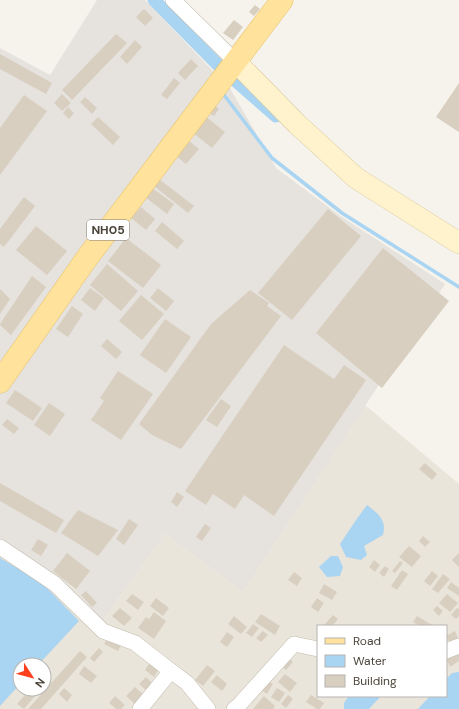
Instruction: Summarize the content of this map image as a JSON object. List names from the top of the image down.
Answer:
{
  "streets": {
    "main road": ["NH05"]
  },
  "legend": ["Road", "Water", "Building"],
  "north": "bottom right"
}
